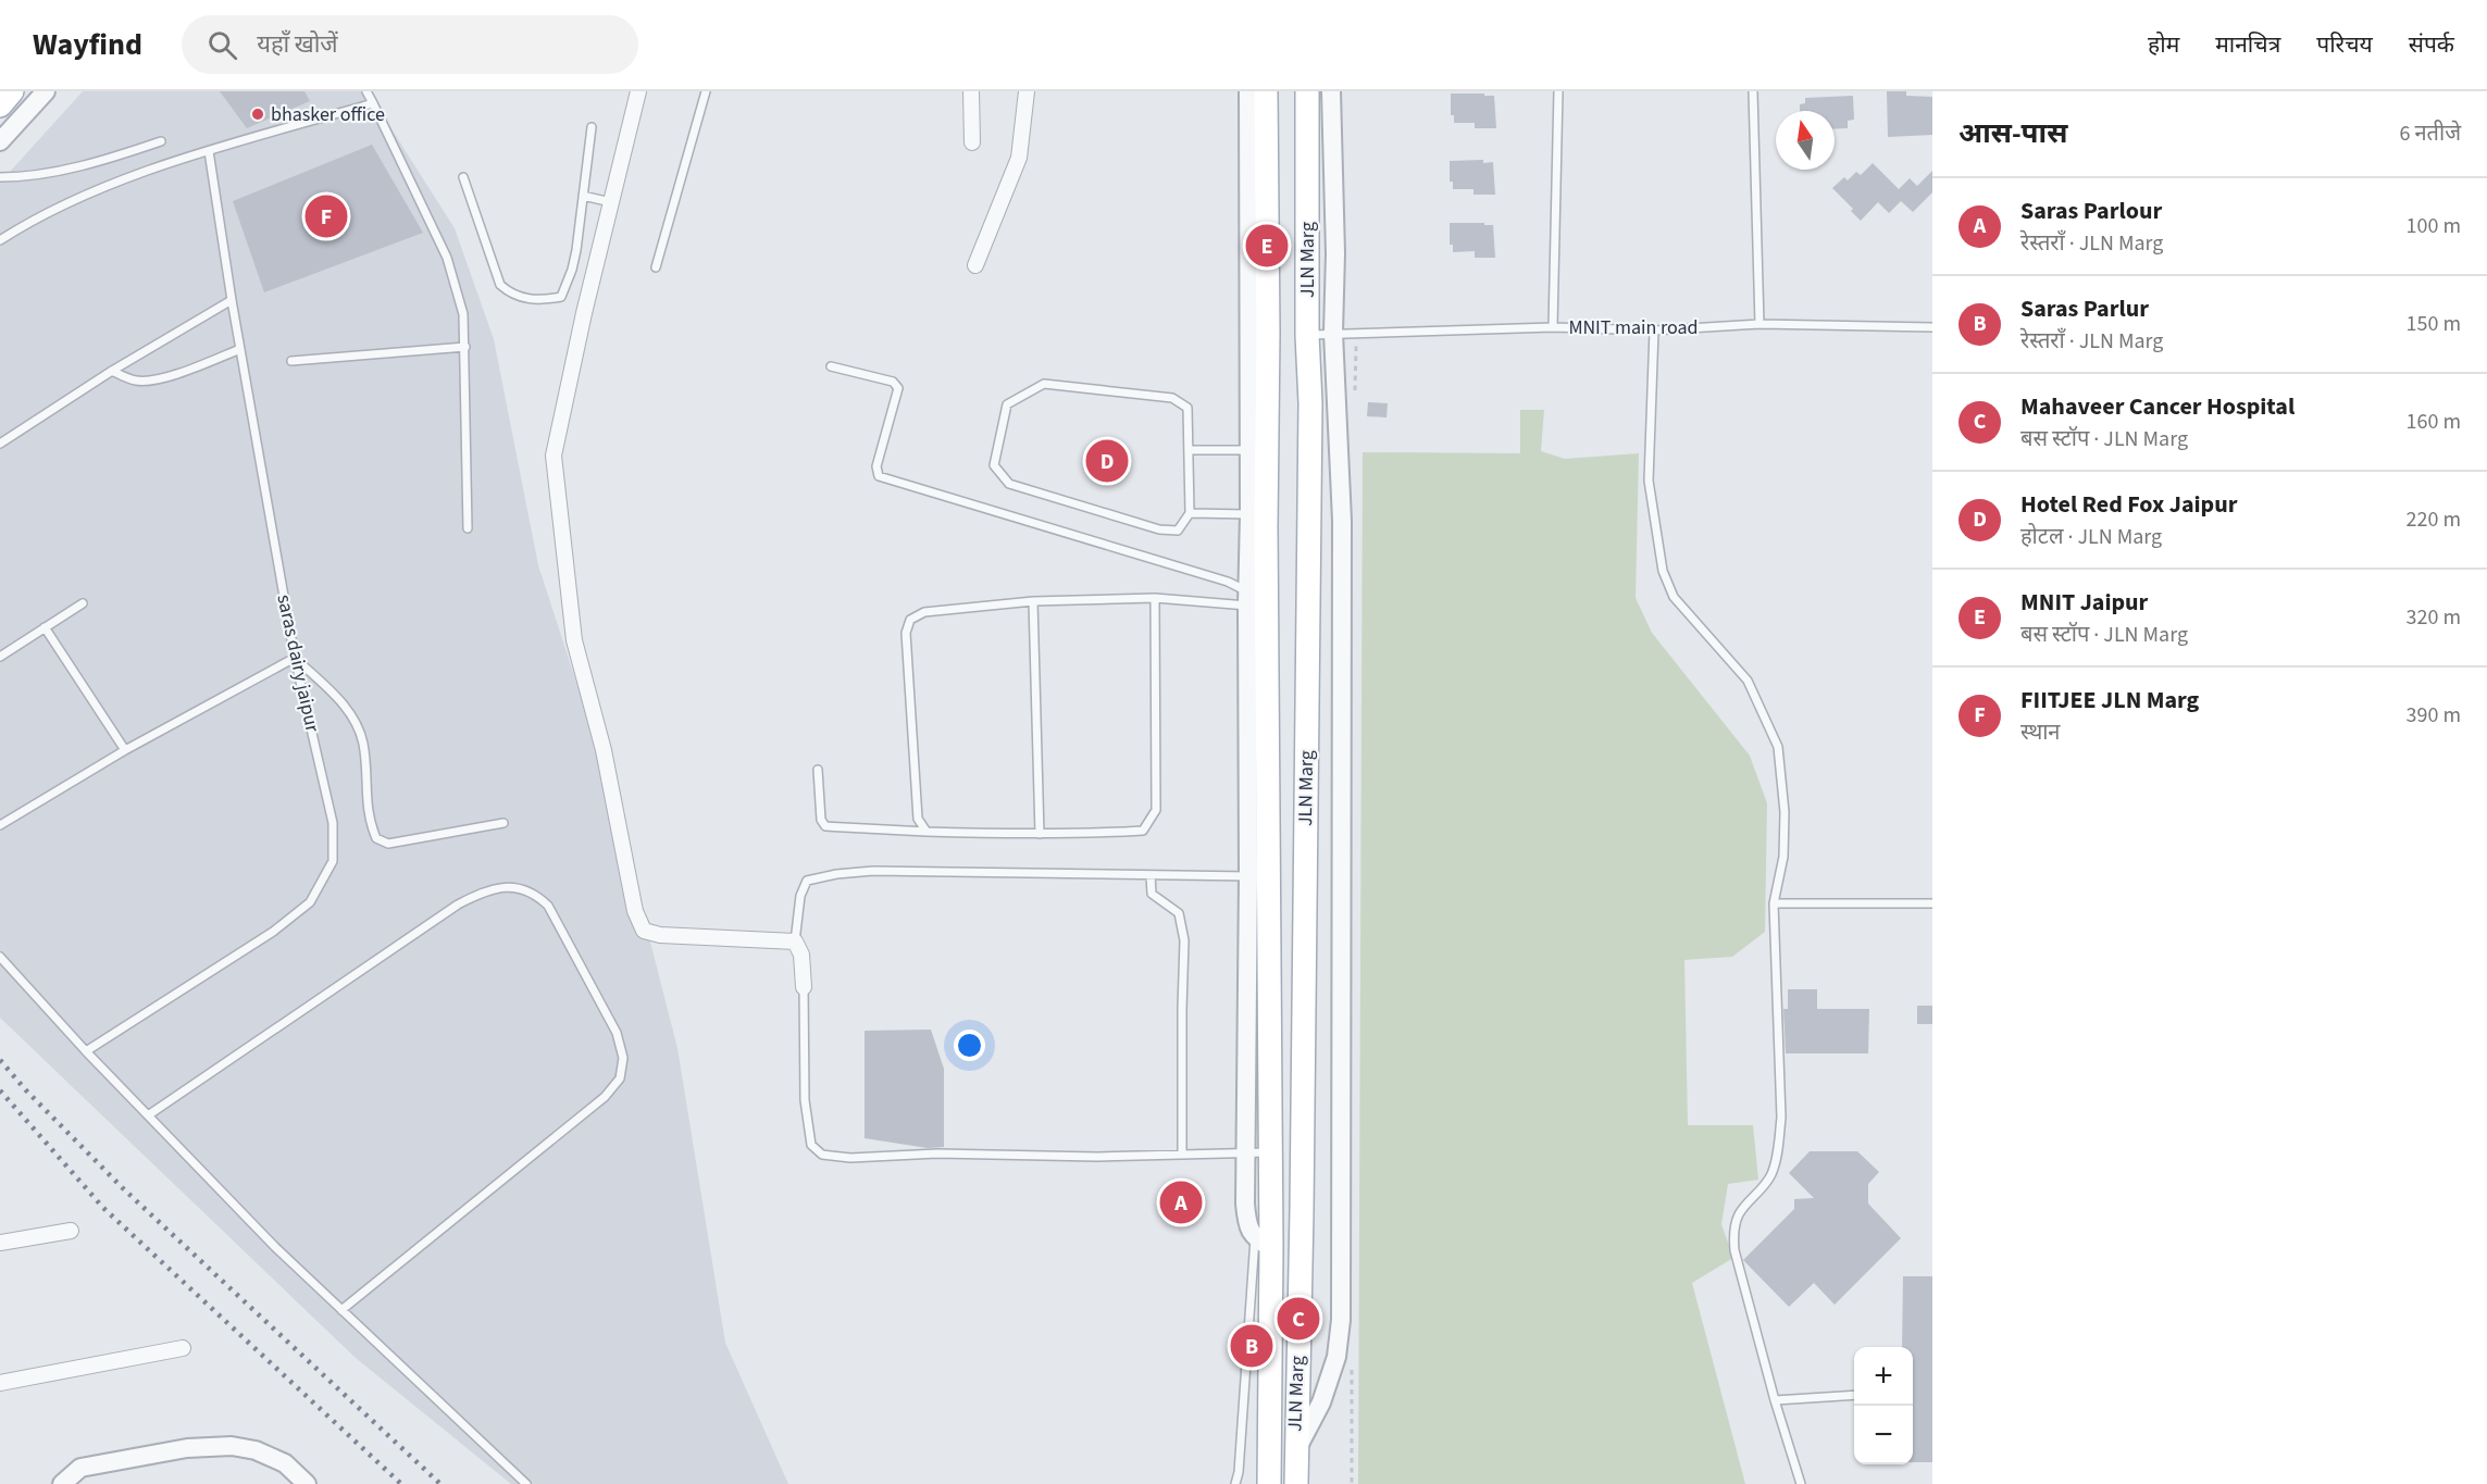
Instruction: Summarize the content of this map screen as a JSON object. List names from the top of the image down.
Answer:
{
  "streets": {
    "main road": ["JLN Marg"],
    "lane": ["MNIT main road", "saras dairy jaipur"]
  },
  "crossings": [
    ["JLN Marg", "MNIT main road"]
  ],
  "places": ["bhasker office"],
  "north": "top",
  "page": {
    "header": "Wayfind",
    "search": "यहाँ खोजें",
    "nav": [
      "होम",
      "मानचित्र",
      "परिचय",
      "संपर्क"
    ],
    "heading": ["आस-पास", "6 नतीजे"],
    "list": [
      {
        "mark": "A",
        "name": "Saras Parlour",
        "note": "रेस्तराँ · JLN Marg",
        "value": "100 m"
      },
      {
        "mark": "B",
        "name": "Saras Parlur",
        "note": "रेस्तराँ · JLN Marg",
        "value": "150 m"
      },
      {
        "mark": "C",
        "name": "Mahaveer Cancer Hospital",
        "note": "बस स्टॉप · JLN Marg",
        "value": "160 m"
      },
      {
        "mark": "D",
        "name": "Hotel Red Fox Jaipur",
        "note": "होटल · JLN Marg",
        "value": "220 m"
      },
      {
        "mark": "E",
        "name": "MNIT Jaipur",
        "note": "बस स्टॉप · JLN Marg",
        "value": "320 m"
      },
      {
        "mark": "F",
        "name": "FIITJEE JLN Marg",
        "note": "स्थान",
        "value": "390 m"
      }
    ],
    "pins": [
      "F",
      "E",
      "D",
      "A",
      "C",
      "B"
    ],
    "map_buttons": ["+", "−"]
  }
}
